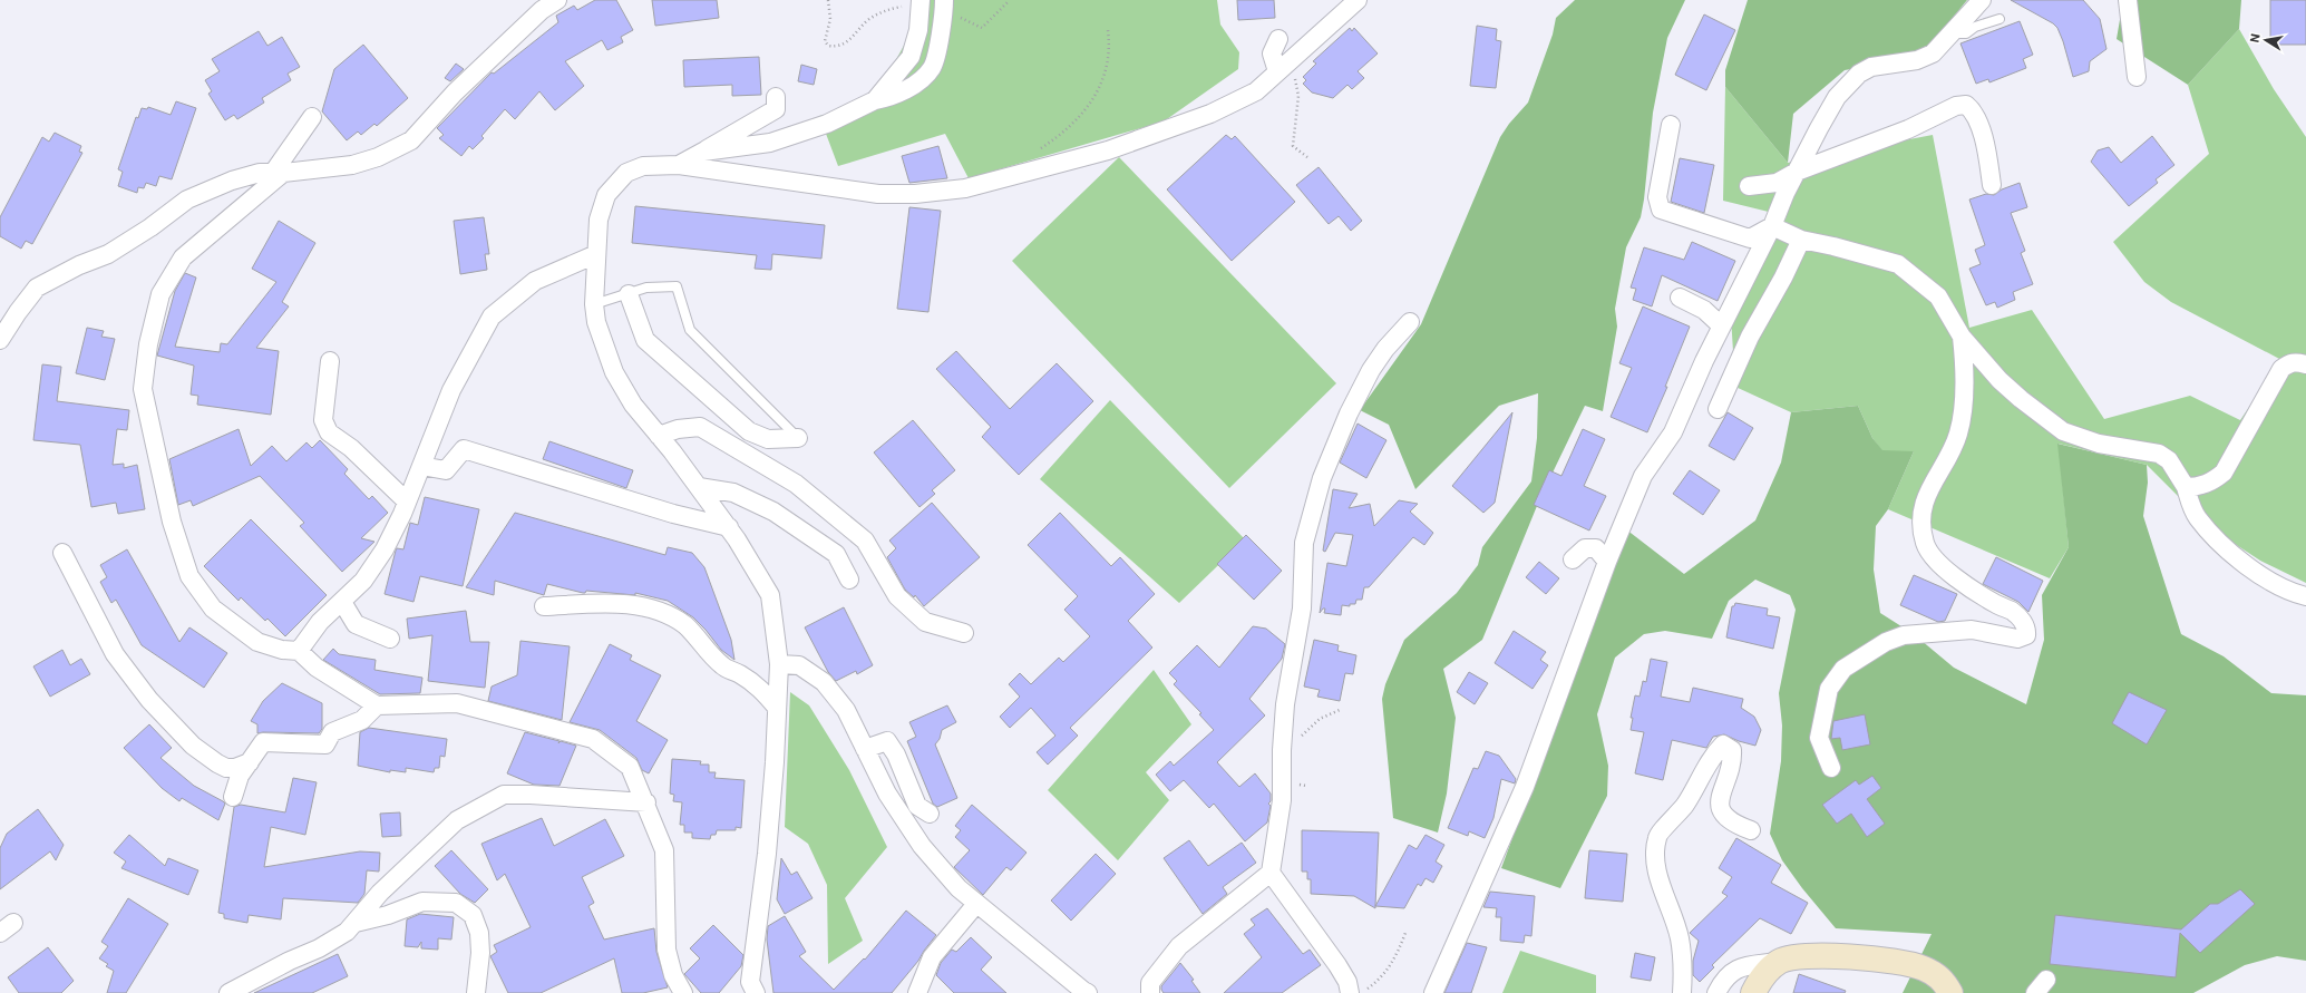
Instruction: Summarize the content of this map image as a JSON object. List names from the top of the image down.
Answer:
{
  "north": "left"
}
